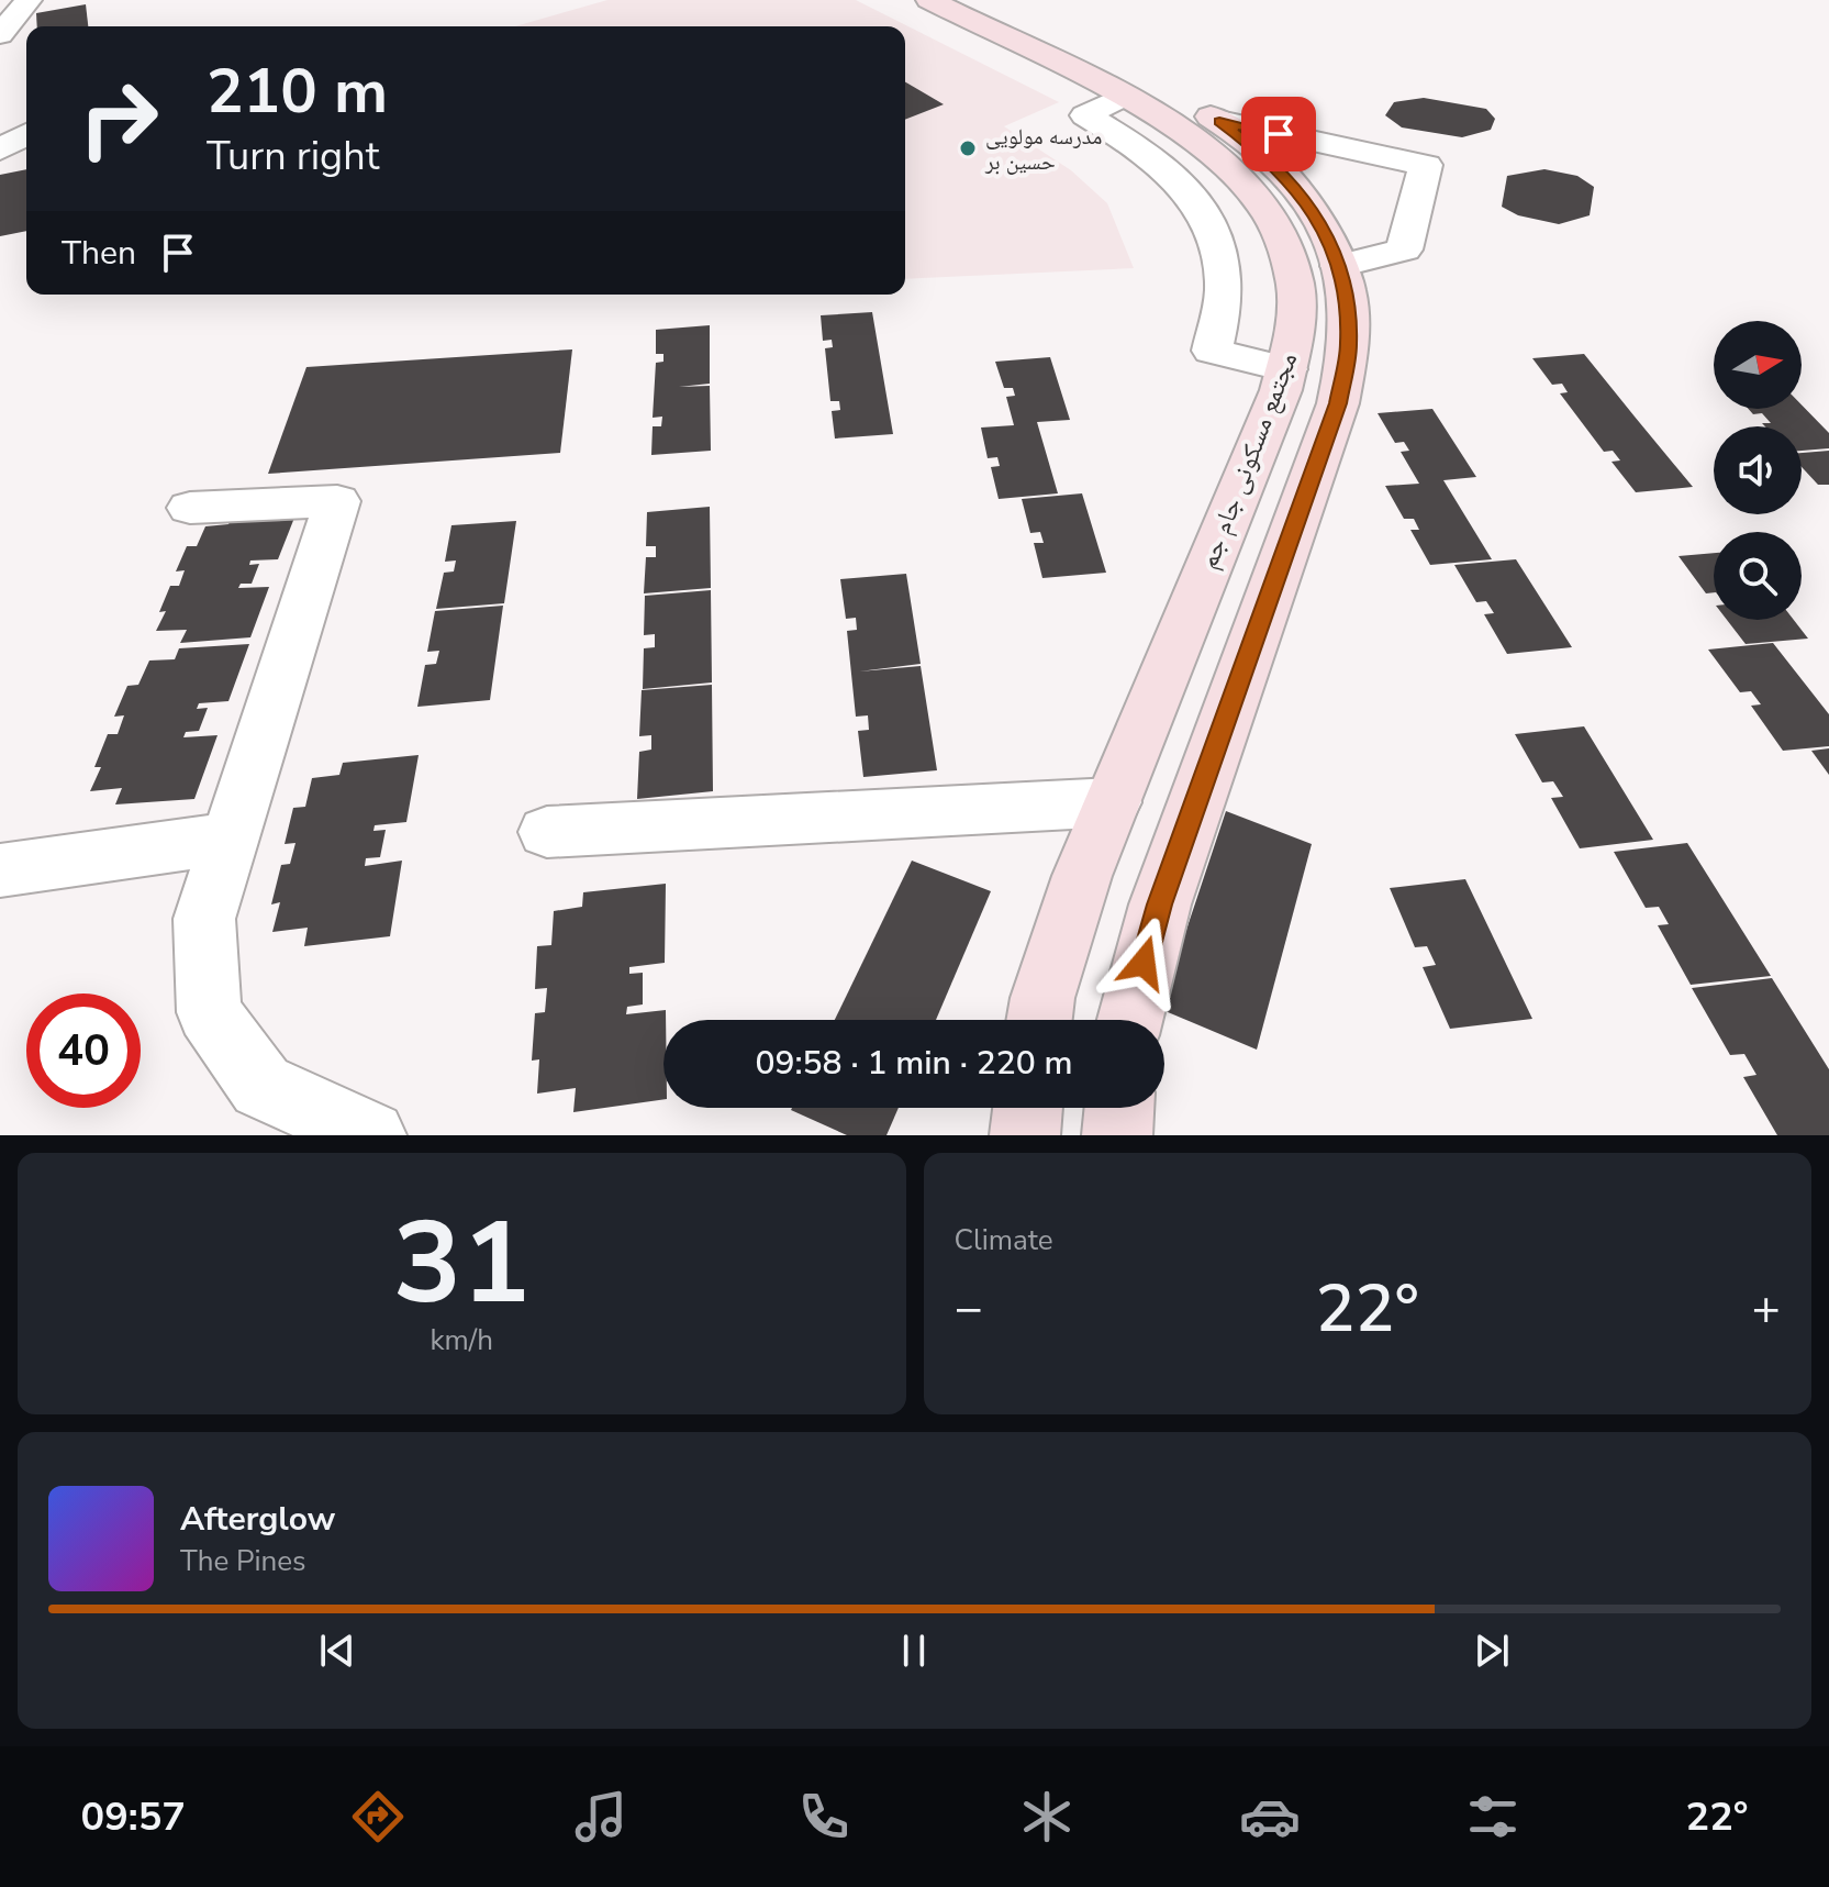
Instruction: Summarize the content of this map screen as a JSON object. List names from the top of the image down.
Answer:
{
  "streets": {
    "street": ["مجتمع مسکونی جام جم"]
  },
  "places": ["مدرسه مولویی حسین بر"],
  "north": "right",
  "page": {
    "turn": ["210 m", "Turn right"],
    "then": "Then",
    "limit": "40",
    "trip": "09:58 · 1 min · 220 m",
    "tile": [
      ["31", "km/h"],
      "Climate"
    ],
    "heat": ["−", "22°", "+"],
    "song": ["Afterglow", "The Pines"],
    "tabs": ["09:57", "22°"]
  }
}
